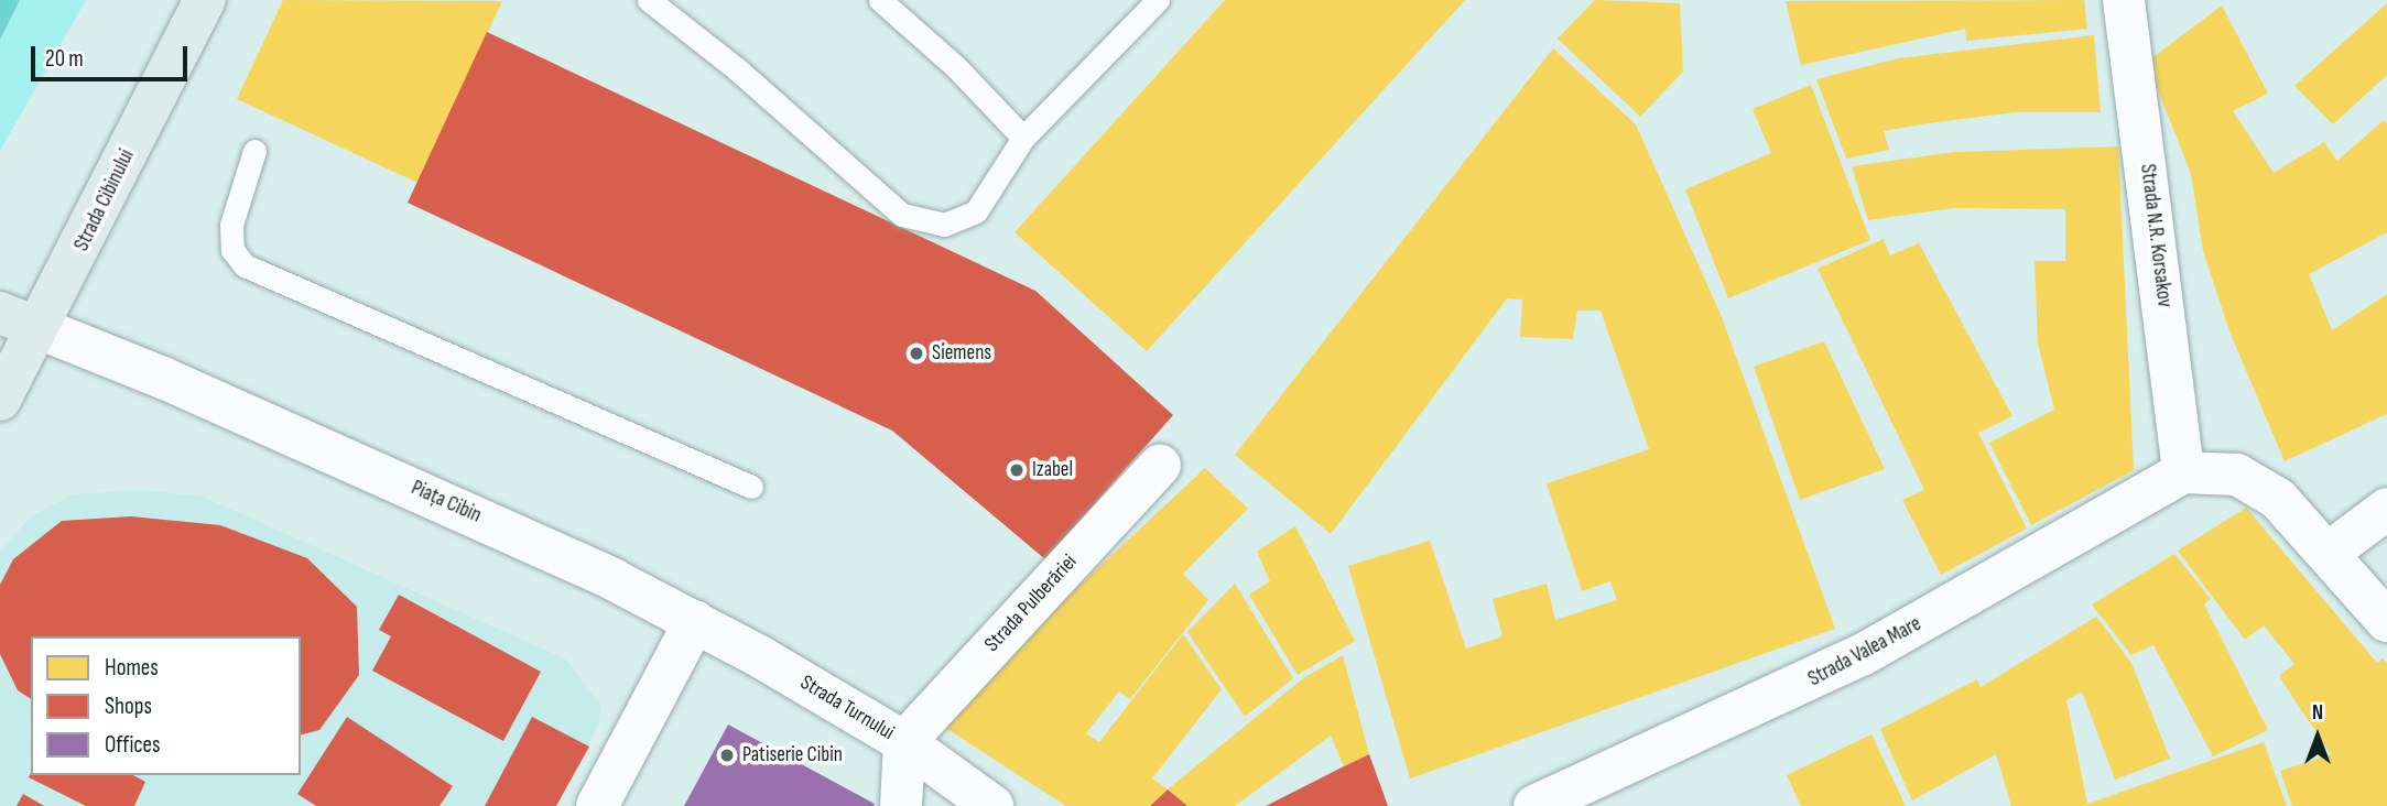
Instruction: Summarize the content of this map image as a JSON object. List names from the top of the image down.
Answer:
{
  "streets": {
    "main road": ["Strada Cibinului"],
    "street": [
      "Strada N.R. Korsakov",
      "Piața Cibin",
      "Strada Pulberăriei",
      "Strada Valea Mare",
      "Strada Turnului"
    ]
  },
  "crossings": [
    ["Strada Cibinului", "Piața Cibin"],
    ["Strada N.R. Korsakov", "Strada Valea Mare"],
    ["Piața Cibin", "Strada Turnului"],
    ["Strada Pulberăriei", "Strada Turnului"]
  ],
  "places": ["Siemens", "Izabel", "Patiserie Cibin"],
  "legend": ["Homes", "Shops", "Offices"],
  "scale_bar": "20 m",
  "north": "top"
}
